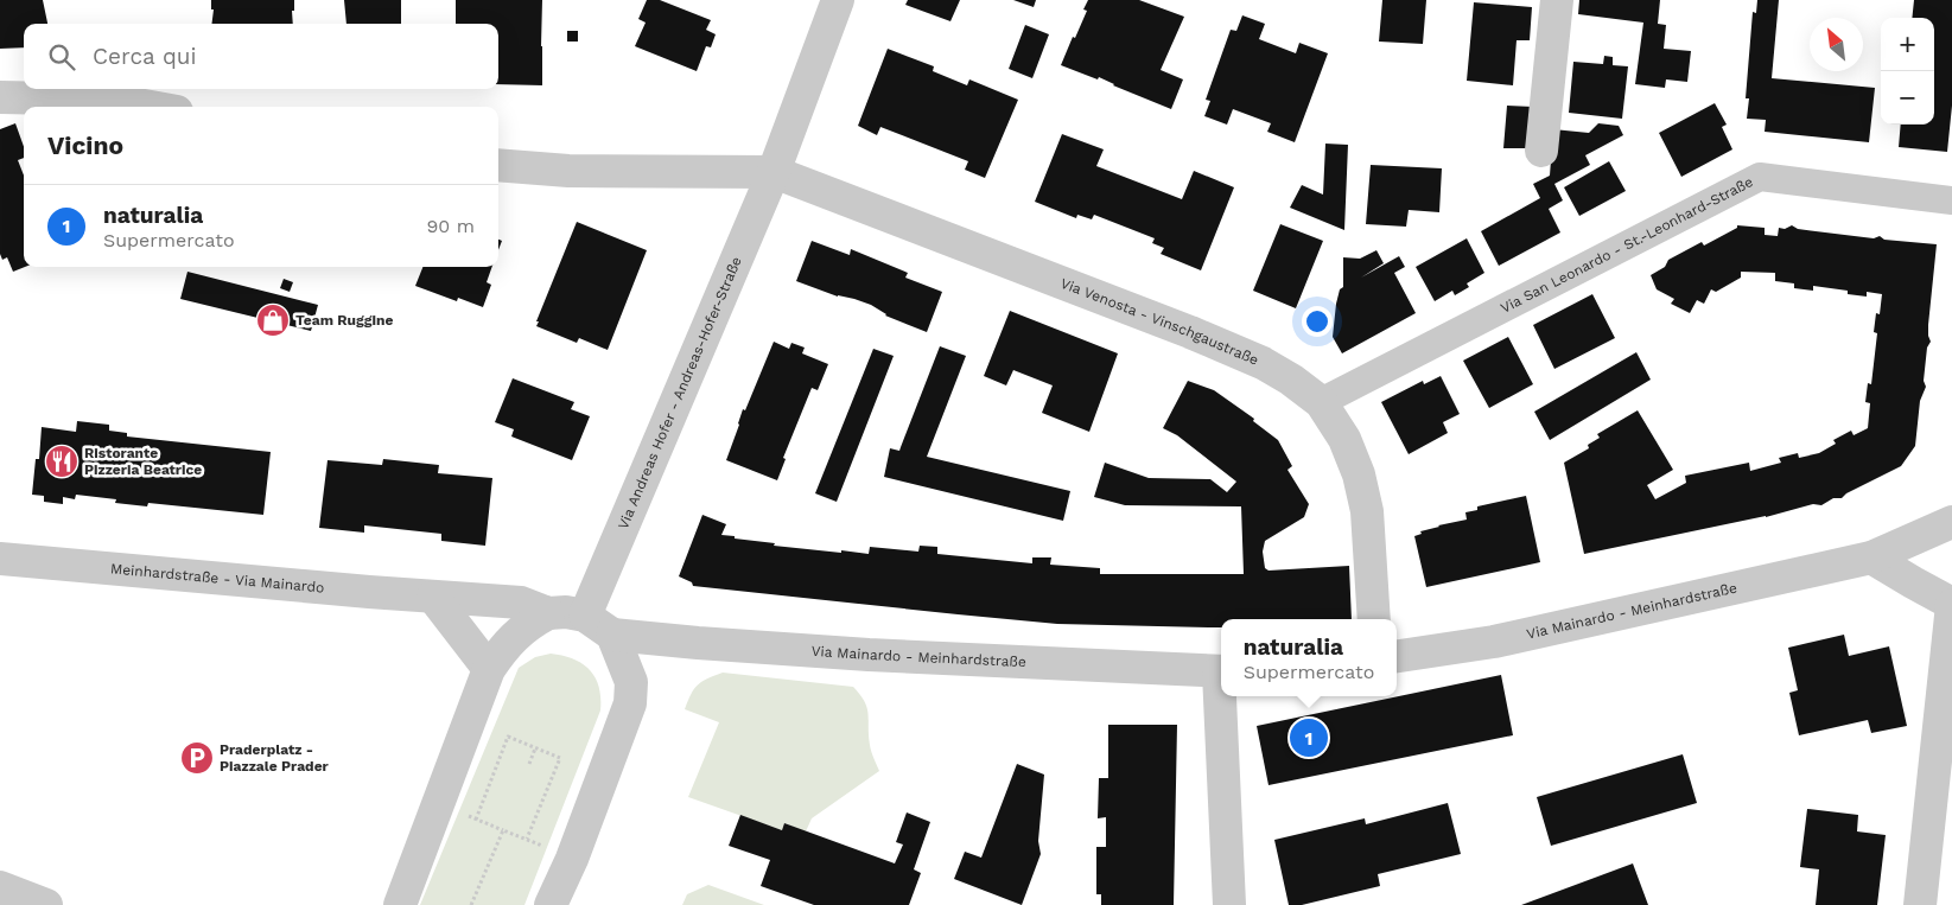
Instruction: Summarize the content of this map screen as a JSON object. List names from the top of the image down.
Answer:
{
  "streets": {
    "street": [
      "Via San Leonardo - St.-Leonhard-Straße",
      "Via Venosta - Vinschgaustraße",
      "Via Andreas Hofer - Andreas-Hofer-Straße",
      "Meinhardstraße - Via Mainardo",
      "Via Mainardo - Meinhardstraße"
    ]
  },
  "crossings": [
    ["Via San Leonardo - St.-Leonhard-Straße", "Via Venosta - Vinschgaustraße"],
    ["Via Venosta - Vinschgaustraße", "Via Andreas Hofer - Andreas-Hofer-Straße"]
  ],
  "places": {
    "shop": ["Team Ruggine"],
    "restaurant": ["Ristorante Pizzeria Beatrice"],
    "parking": ["Praderplatz - Piazzale Prader"]
  },
  "north": "top left",
  "page": {
    "map_buttons": ["+", "−"],
    "search": "Cerca qui",
    "heading": "Vicino",
    "list": [
      {
        "mark": "1",
        "name": "naturalia",
        "note": "Supermercato",
        "value": "90 m"
      }
    ],
    "popup": ["naturalia", "Supermercato"],
    "pins": "1"
  }
}
